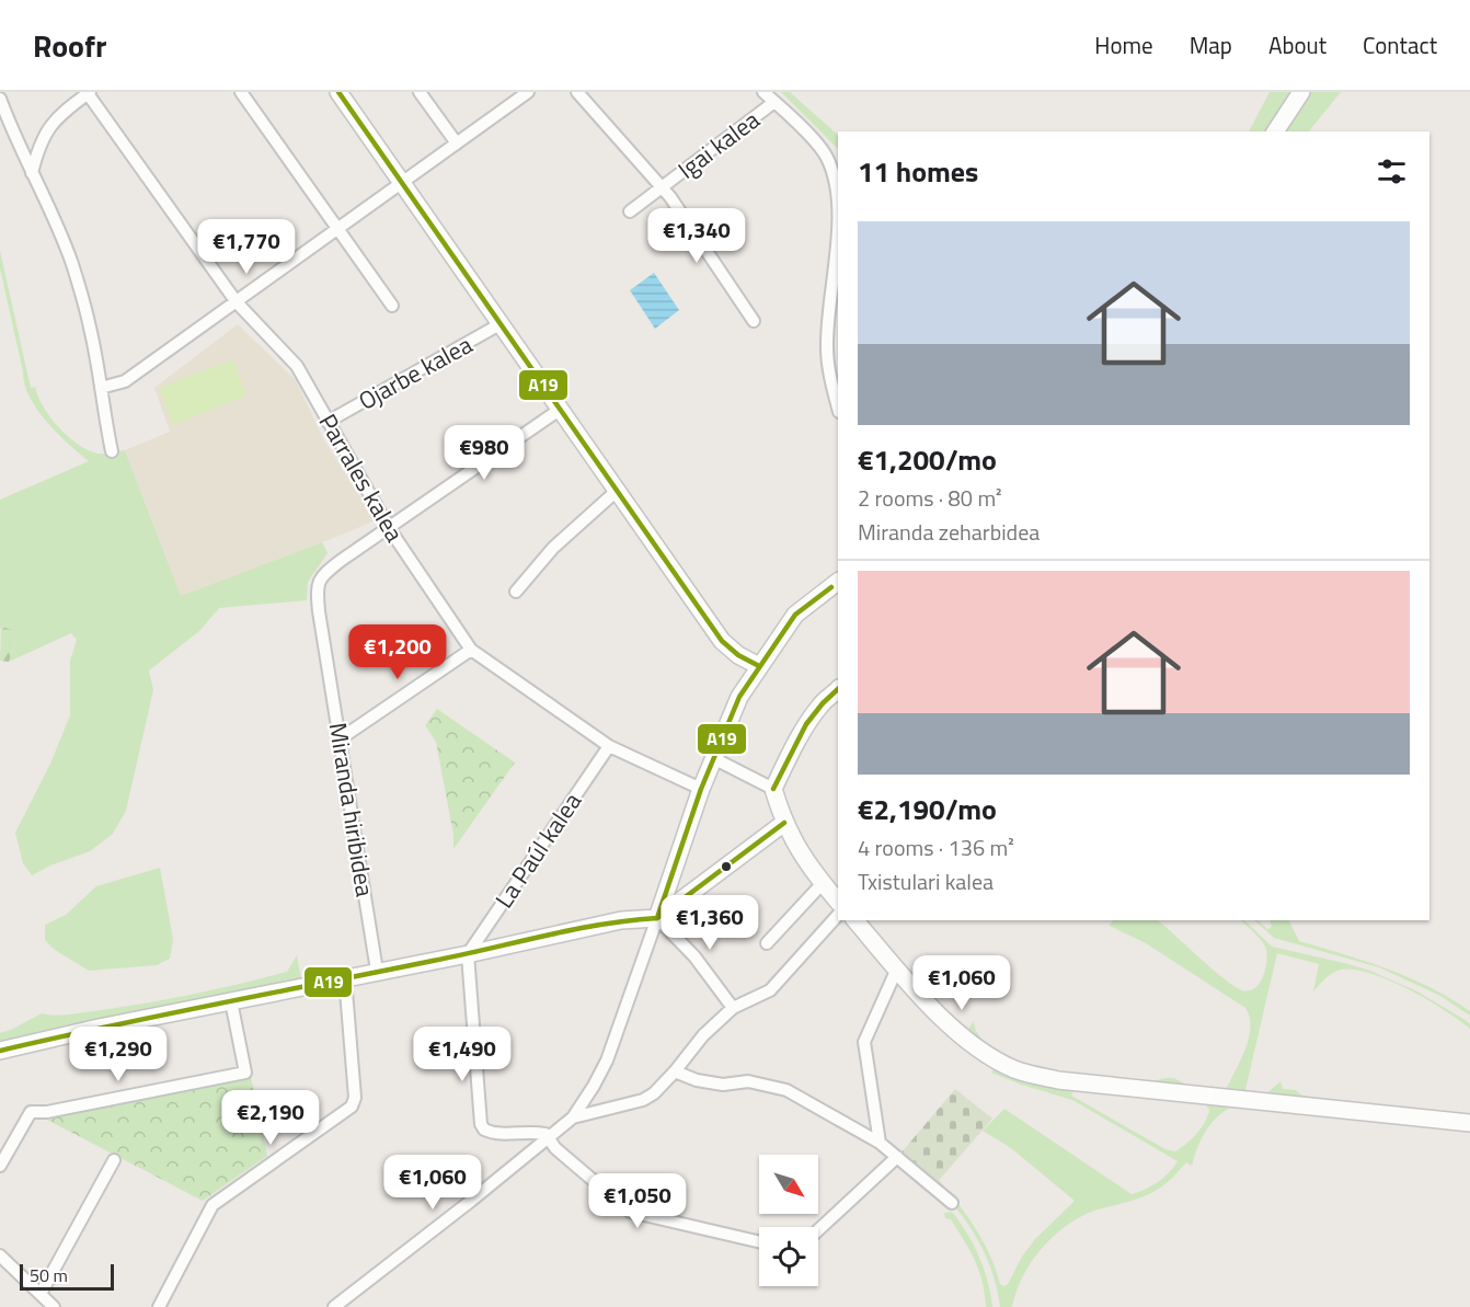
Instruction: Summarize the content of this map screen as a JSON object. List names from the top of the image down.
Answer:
{
  "streets": {
    "street": [
      "Igai kalea",
      "Ojarbe kalea",
      "Parrales kalea",
      "Miranda hiribidea",
      "La Paúl kalea"
    ]
  },
  "crossings": [
    ["Ojarbe kalea", "Parrales kalea"],
    ["Parrales kalea", "Miranda hiribidea"],
    ["Parrales kalea", "La Paúl kalea"]
  ],
  "lines": ["transit line A19"],
  "scale_bar": "50 m",
  "north": "bottom right",
  "page": {
    "header": "Roofr",
    "nav": [
      "Home",
      "Map",
      "About",
      "Contact"
    ],
    "heading": "11 homes",
    "price": [
      "€1,340",
      "€1,770",
      "€980",
      "€1,200",
      "€1,360",
      "€1,060",
      "€1,290",
      "€1,490",
      "€2,190",
      "€1,060",
      "€1,050"
    ],
    "list": [
      {
        "name": "€1,200/mo",
        "note": "2 rooms · 80 m² · Miranda zeharbidea"
      },
      {
        "name": "€2,190/mo",
        "note": "4 rooms · 136 m² · Txistulari kalea"
      }
    ],
    "scale": "50 m"
  }
}
